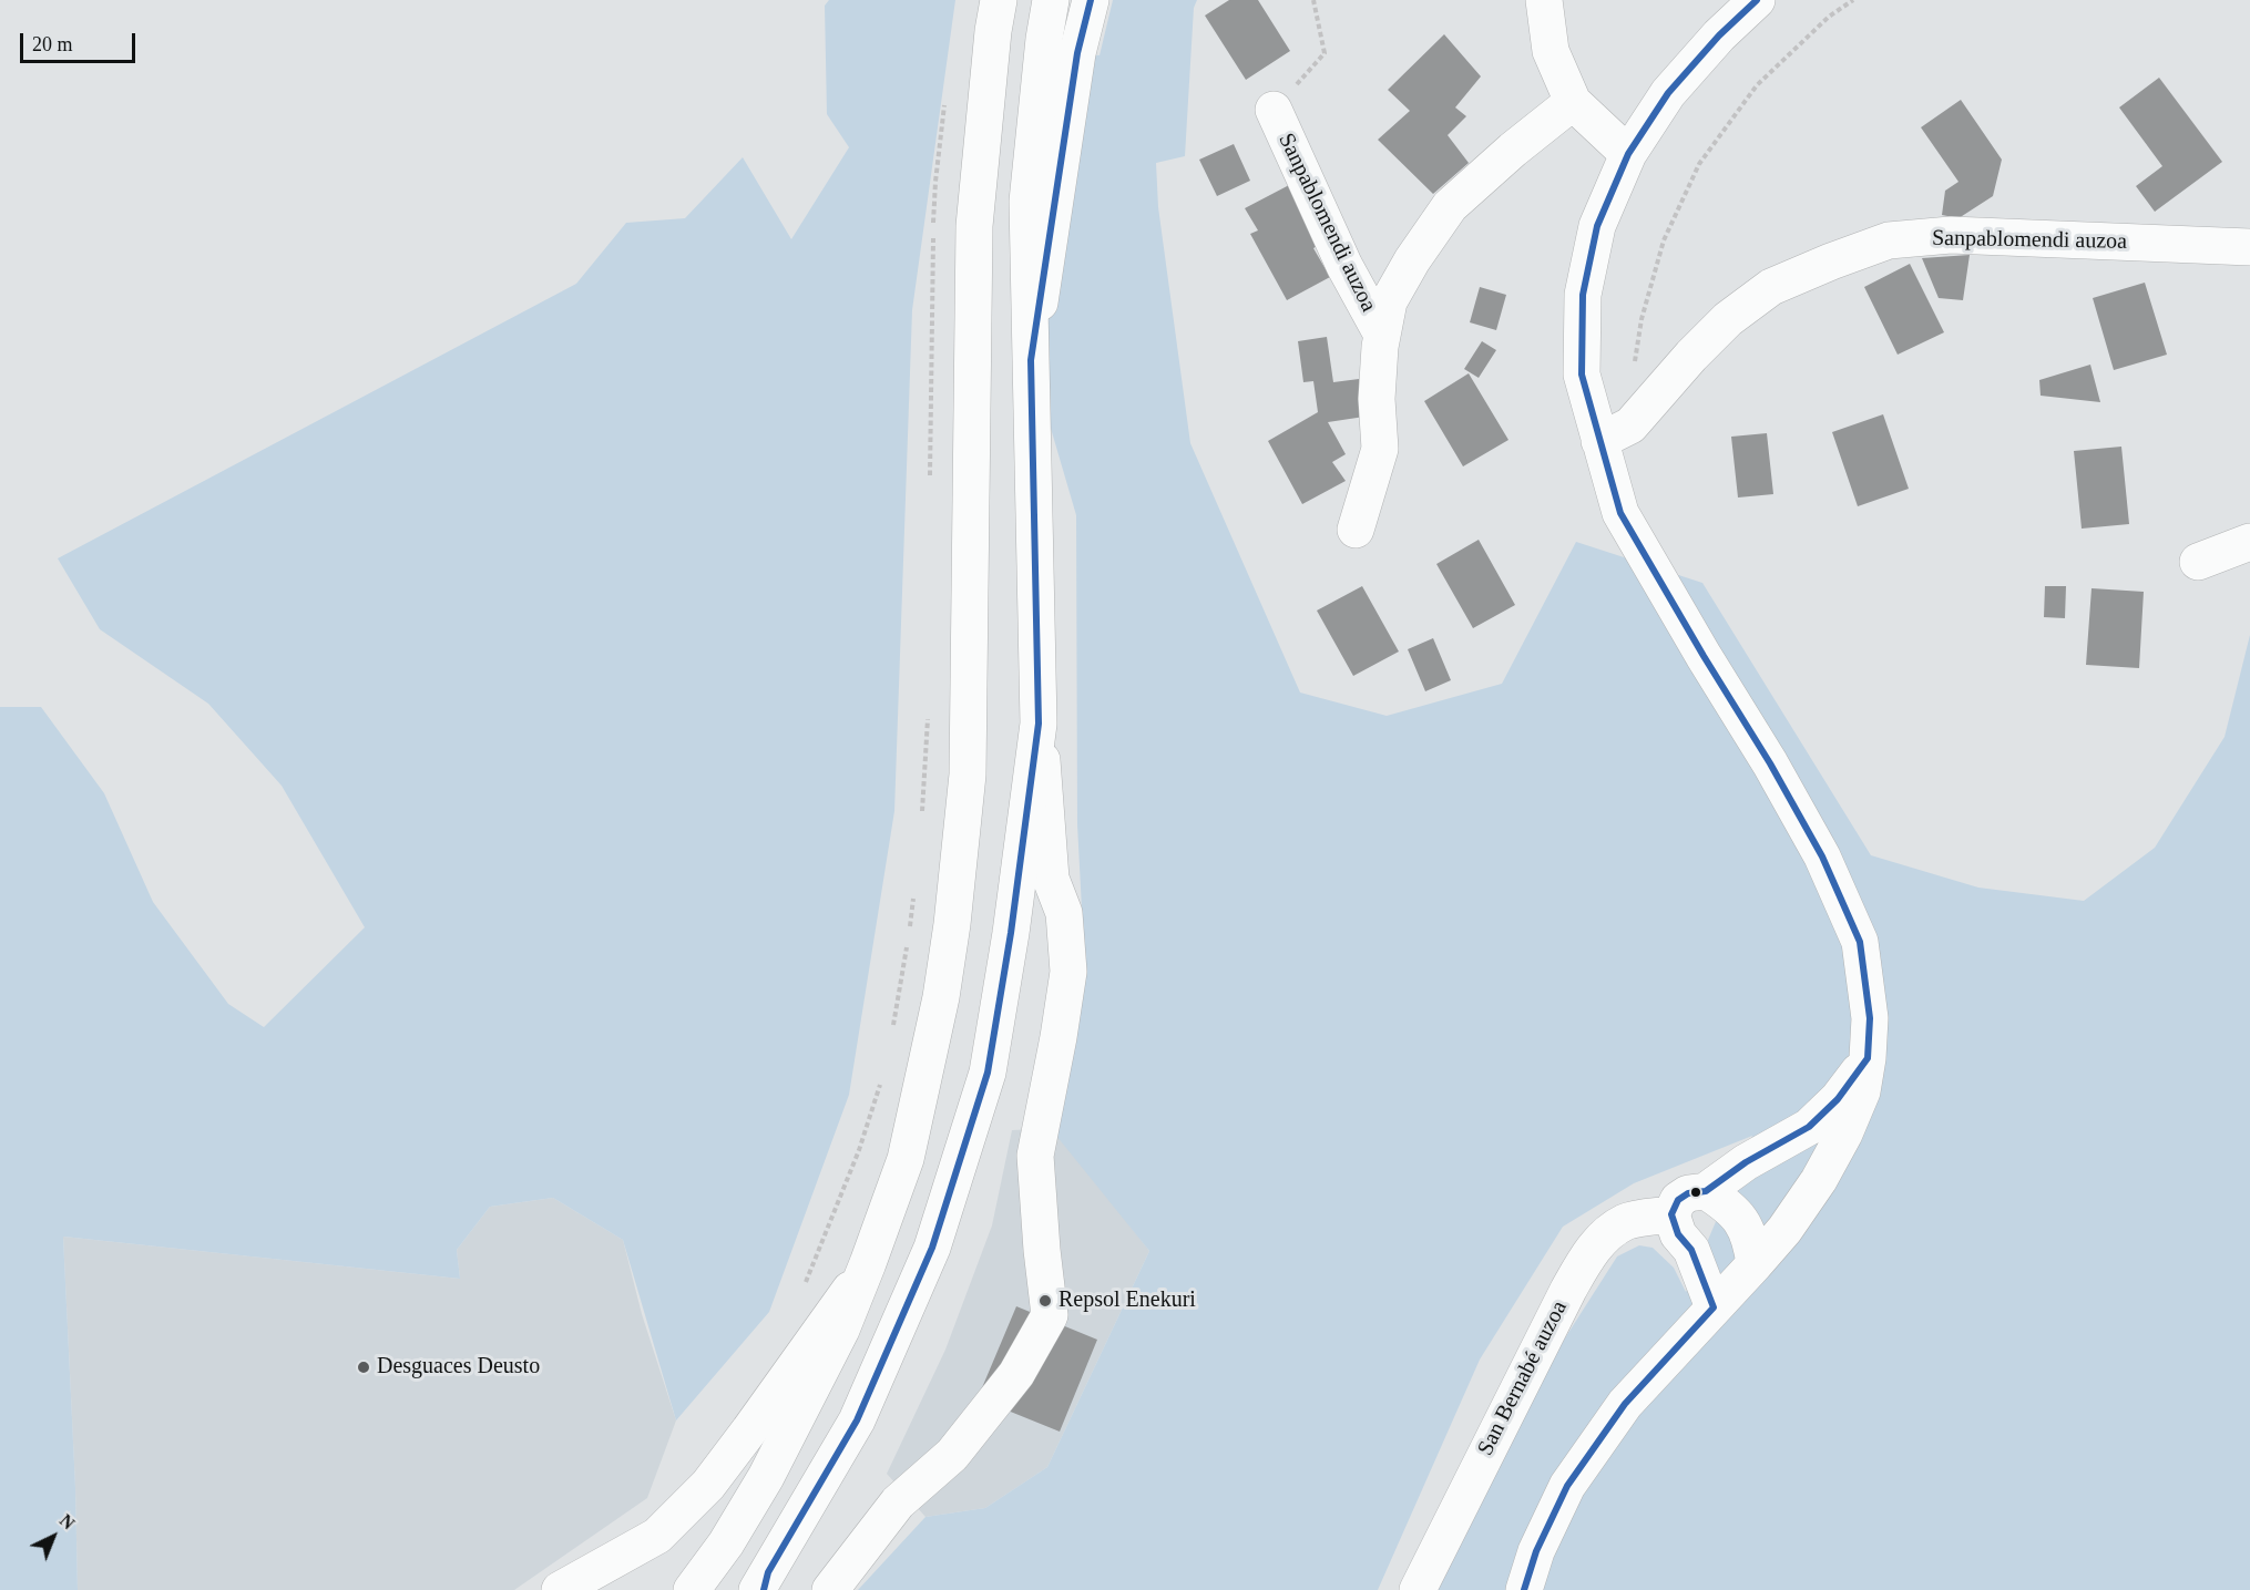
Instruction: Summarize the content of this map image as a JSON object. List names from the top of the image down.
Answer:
{
  "streets": {
    "main road": ["Sanpablomendi auzoa", "San Bernabé auzoa"]
  },
  "places": ["Repsol Enekuri", "Desguaces Deusto"],
  "scale_bar": "20 m",
  "north": "top right"
}
